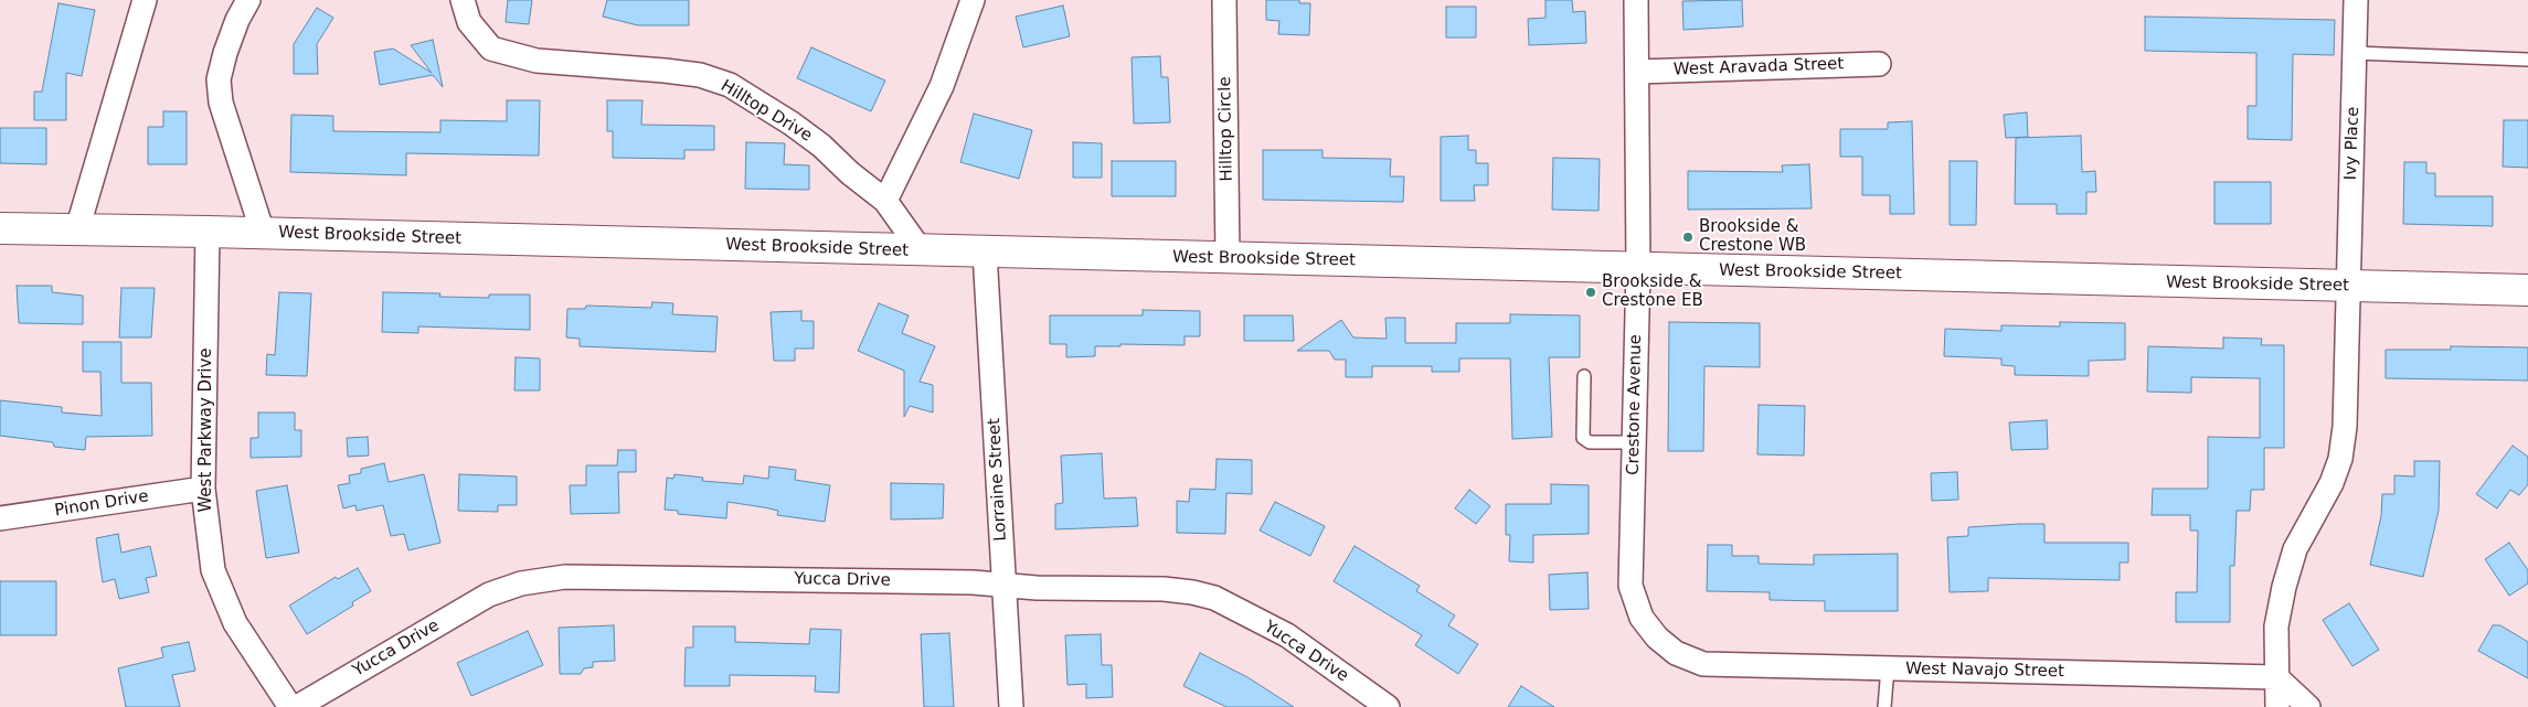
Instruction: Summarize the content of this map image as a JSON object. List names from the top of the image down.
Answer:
{
  "streets": {
    "street": [
      "West Aravada Street",
      "Hilltop Drive",
      "Hilltop Circle",
      "Ivy Place",
      "West Brookside Street",
      "Crestone Avenue",
      "West Parkway Drive",
      "Lorraine Street",
      "Pinon Drive",
      "Yucca Drive",
      "West Navajo Street"
    ]
  },
  "crossings": [
    ["West Aravada Street", "Crestone Avenue"],
    ["Hilltop Drive", "West Brookside Street"],
    ["Hilltop Circle", "West Brookside Street"],
    ["Ivy Place", "West Brookside Street"],
    ["Ivy Place", "West Navajo Street"],
    ["West Brookside Street", "Crestone Avenue"],
    ["West Brookside Street", "West Parkway Drive"],
    ["West Brookside Street", "Lorraine Street"],
    ["Crestone Avenue", "West Navajo Street"],
    ["West Parkway Drive", "Pinon Drive"],
    ["Lorraine Street", "Yucca Drive"]
  ],
  "places": ["Brookside & Crestone WB", "Brookside & Crestone EB"]
}
